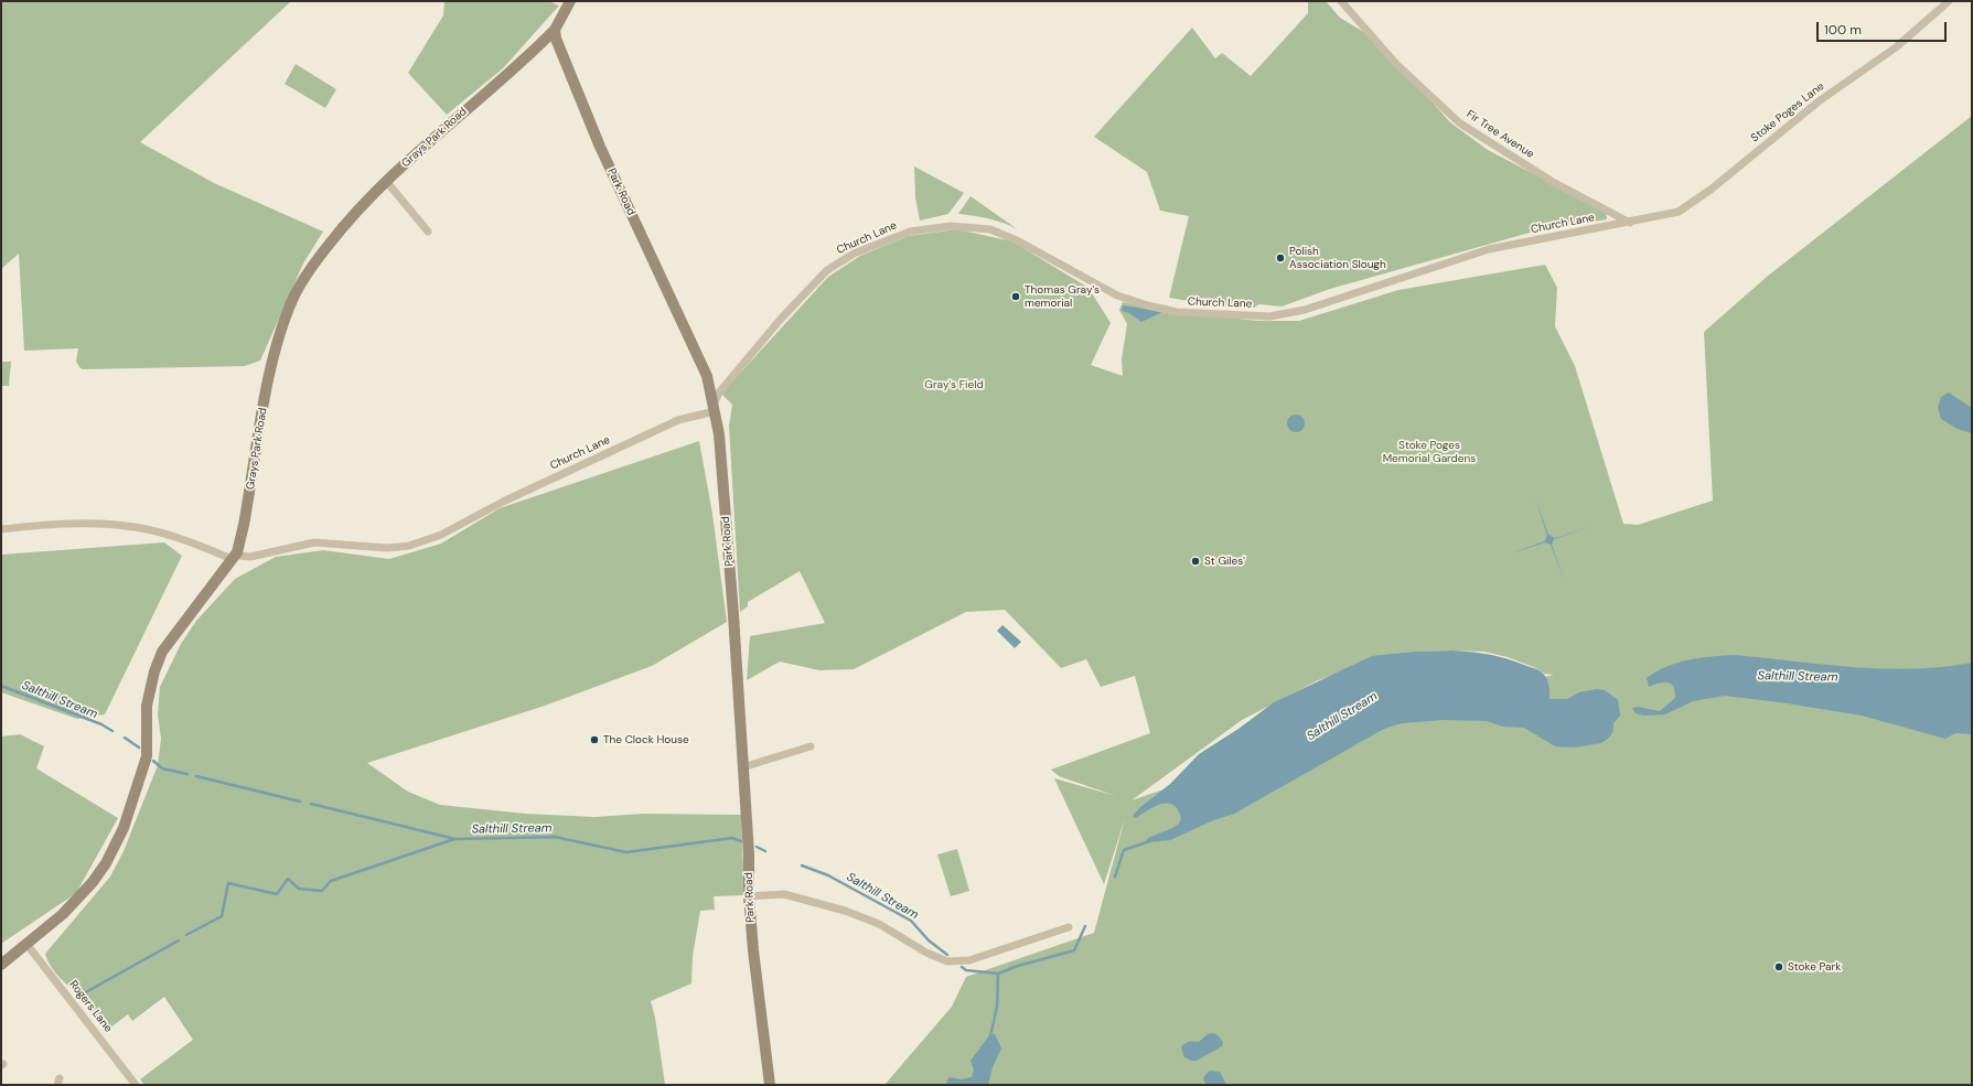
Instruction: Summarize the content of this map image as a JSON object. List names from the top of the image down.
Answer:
{
  "streets": {
    "main road": ["Grays Park Road", "Park Road"],
    "street": [
      "Stoke Poges Lane",
      "Fir Tree Avenue",
      "Church Lane",
      "Rogers Lane"
    ]
  },
  "crossings": [
    ["Stoke Poges Lane", "Fir Tree Avenue"],
    ["Stoke Poges Lane", "Church Lane"],
    ["Fir Tree Avenue", "Church Lane"],
    ["Grays Park Road", "Park Road"],
    ["Grays Park Road", "Church Lane"],
    ["Grays Park Road", "Rogers Lane"],
    ["Park Road", "Church Lane"]
  ],
  "water": ["Salthill Stream"],
  "parks": ["Gray's Field", "Stoke Poges Memorial Gardens"],
  "places": [
    "Polish Association Slough",
    "Thomas Gray's memorial",
    "St Giles'",
    "The Clock House",
    "Stoke Park"
  ],
  "scale_bar": "100 m"
}
